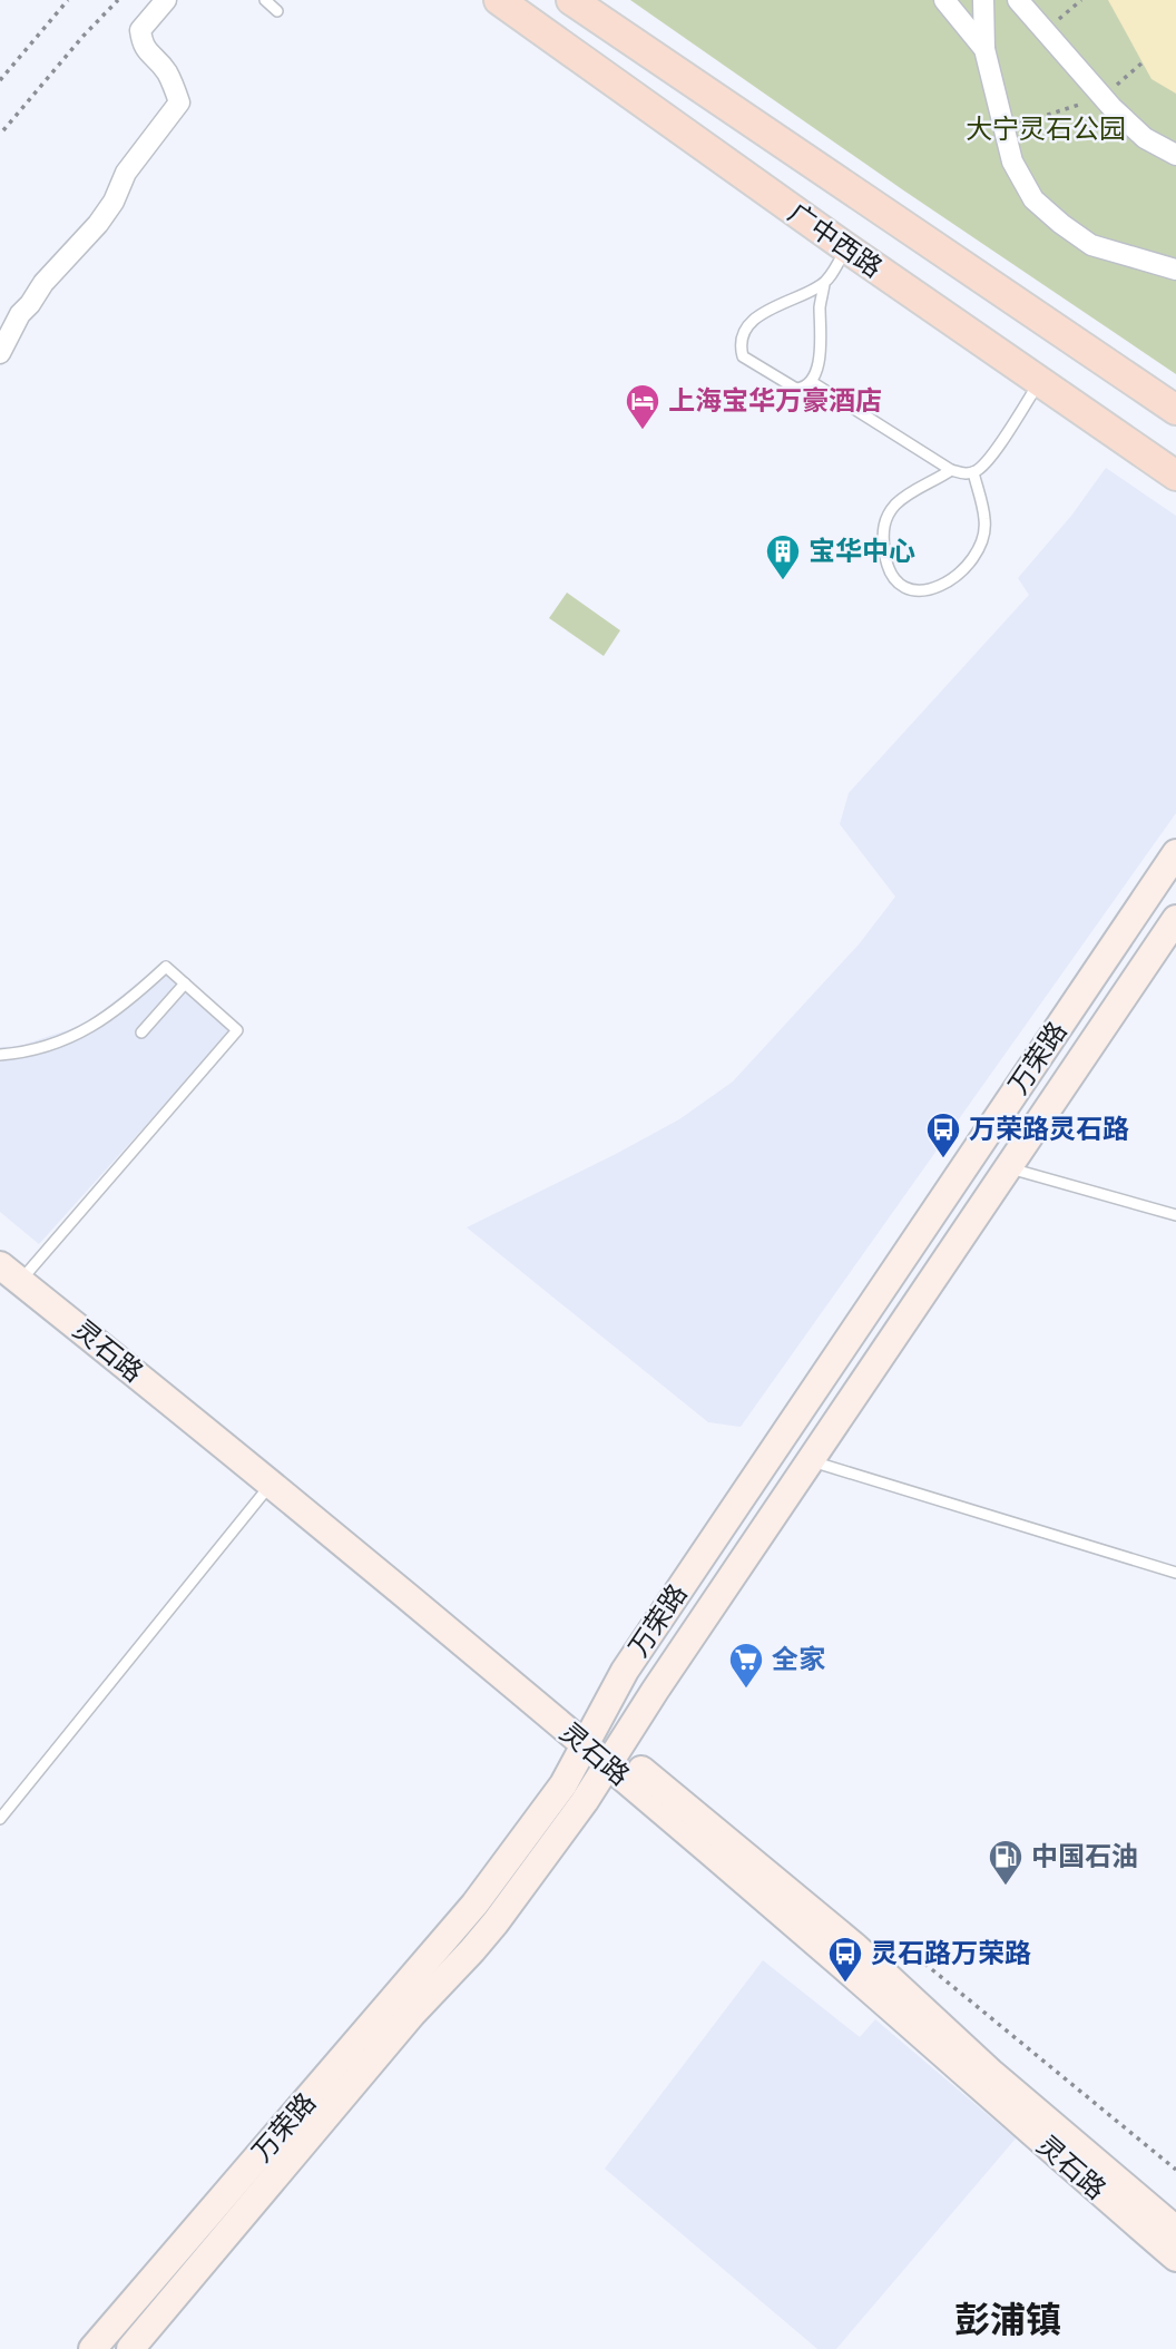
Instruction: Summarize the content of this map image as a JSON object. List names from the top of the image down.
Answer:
{
  "streets": {
    "main road": ["广中西路", "万荣路", "灵石路"]
  },
  "crossings": [
    ["万荣路", "灵石路"]
  ],
  "districts": ["彭浦镇"],
  "parks": ["大宁灵石公园"],
  "places": {
    "hotel": ["上海宝华万豪酒店"],
    "building": ["宝华中心"],
    "bus stop": ["万荣路灵石路", "灵石路万荣路"],
    "supermarket": ["全家"],
    "fuel station": ["中国石油"]
  }
}
